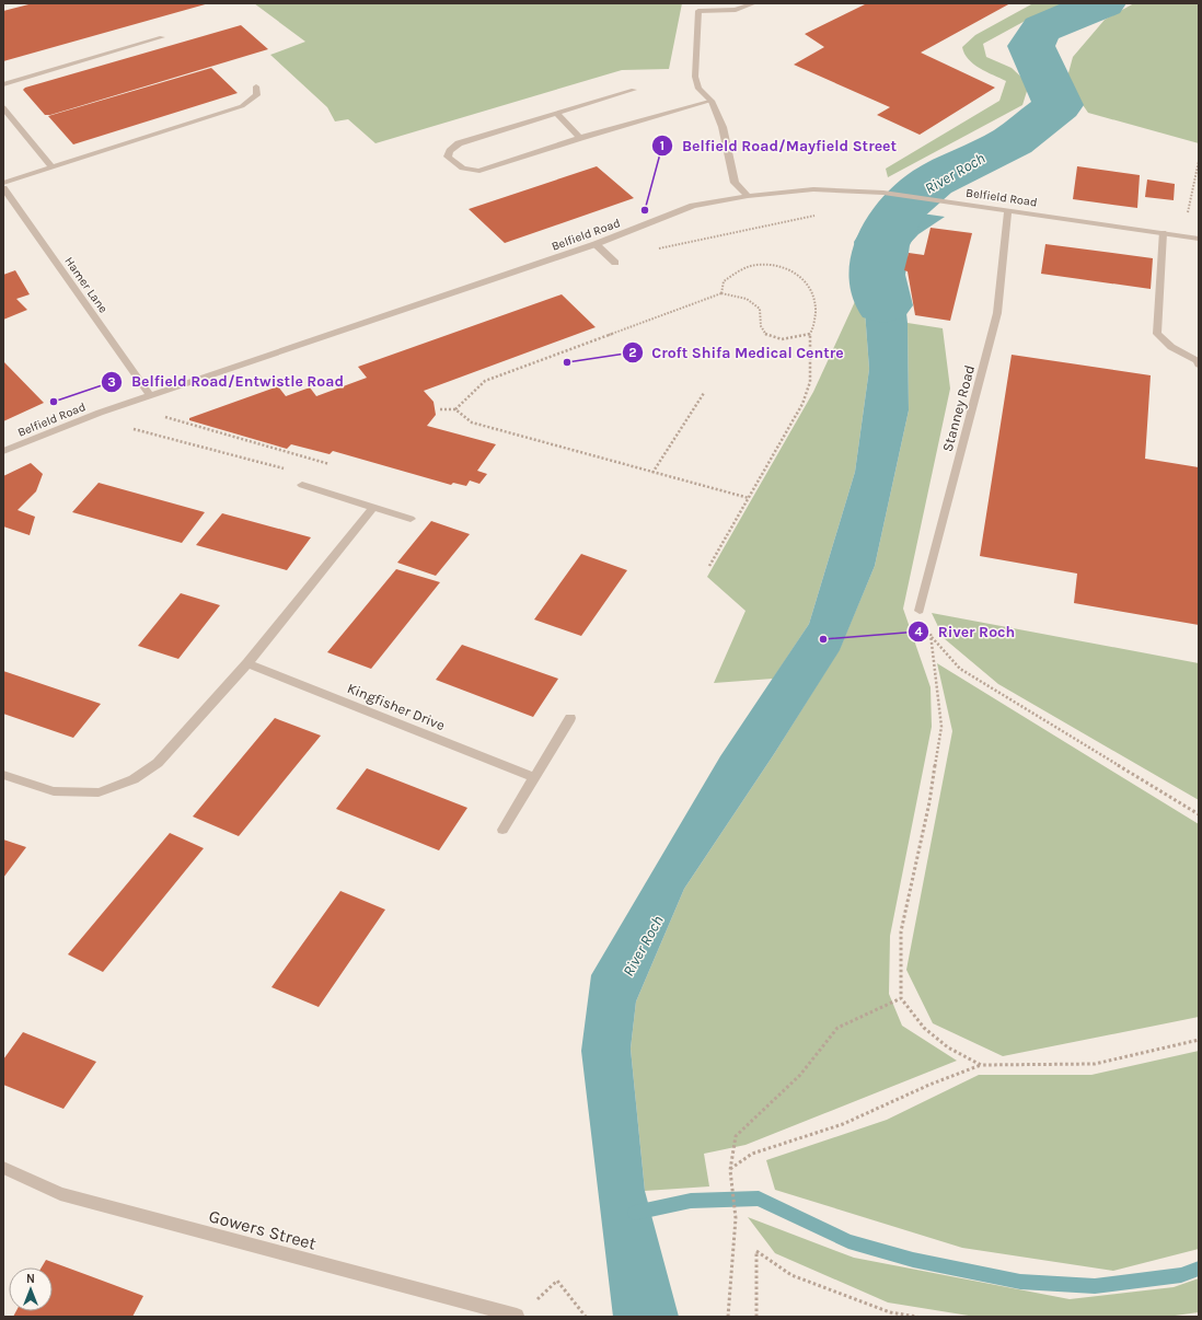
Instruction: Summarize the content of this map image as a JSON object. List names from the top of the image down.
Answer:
{
  "streets": {
    "street": [
      "Belfield Road",
      "Hamer Lane",
      "Stanney Road",
      "Kingfisher Drive",
      "Gowers Street"
    ]
  },
  "crossings": [
    ["Belfield Road", "Hamer Lane"],
    ["Belfield Road", "Stanney Road"]
  ],
  "water": ["River Roch"],
  "places": [
    "Belfield Road/Mayfield Street",
    "Croft Shifa Medical Centre",
    "Belfield Road/Entwistle Road",
    "River Roch"
  ],
  "north": "top"
}
